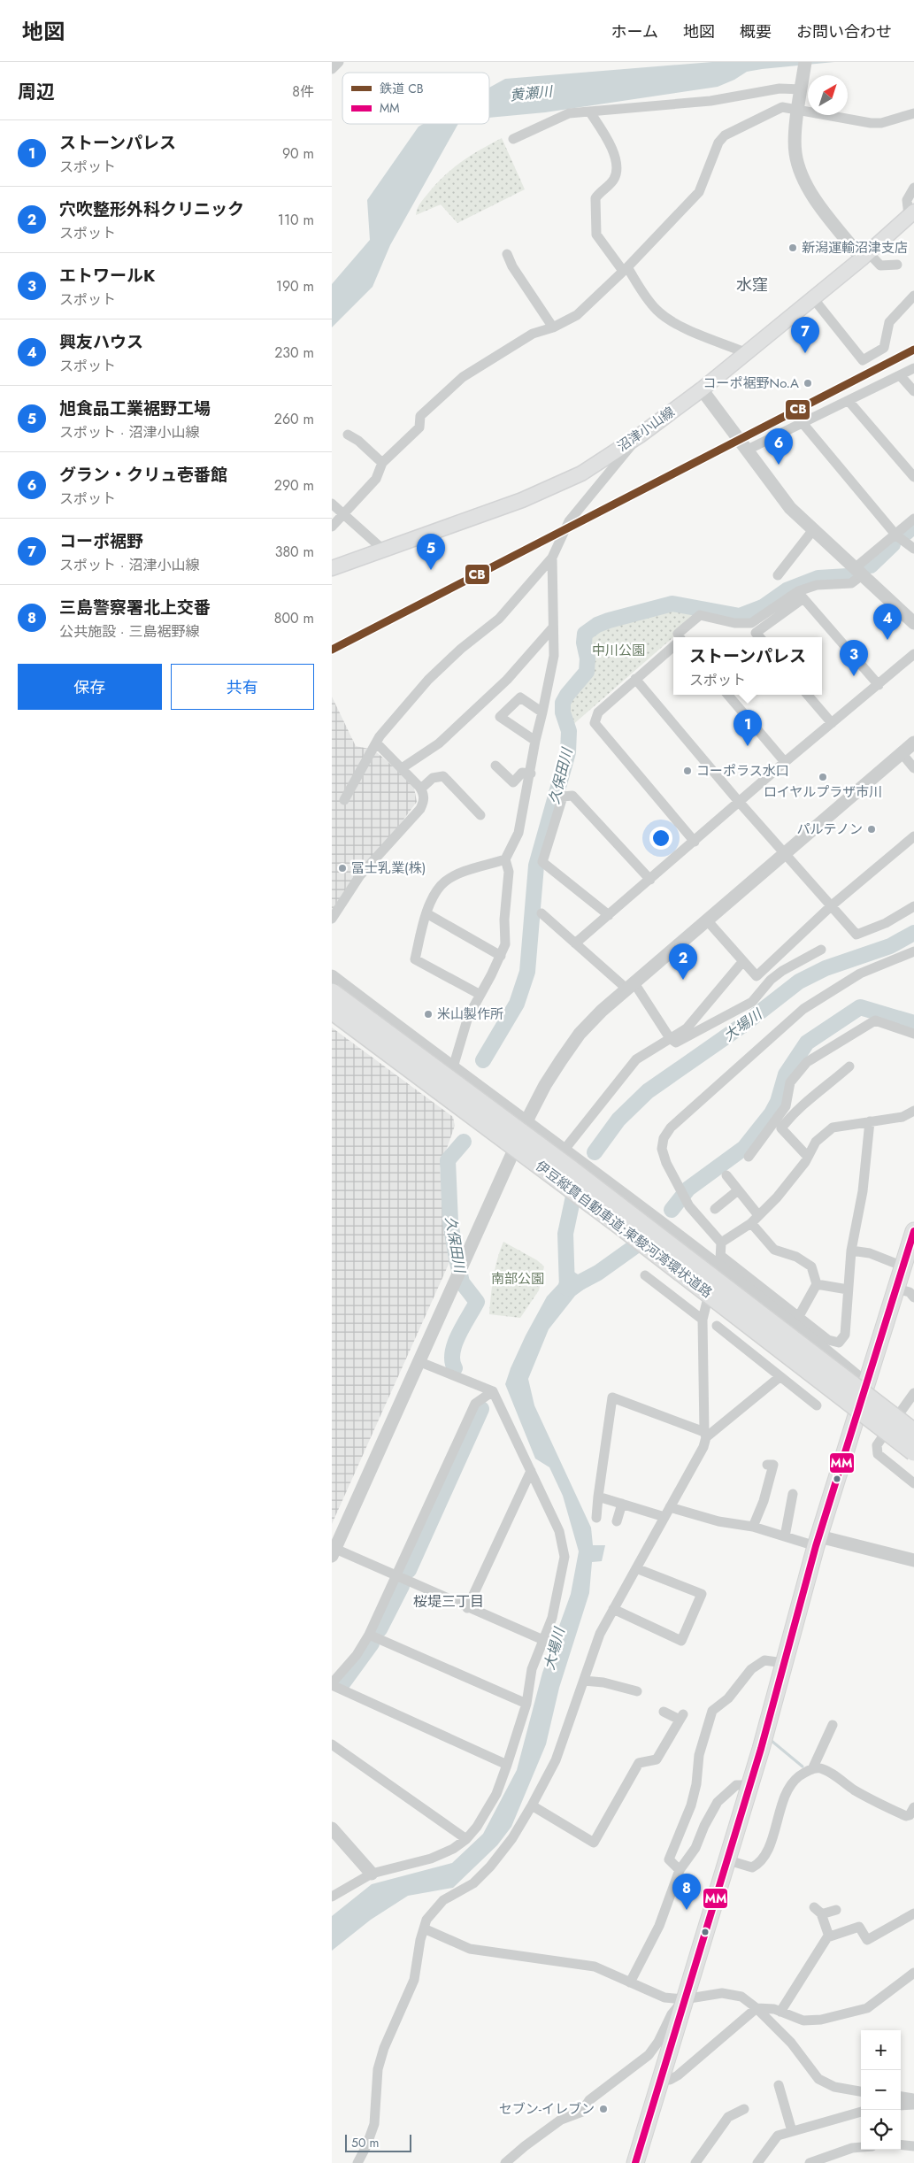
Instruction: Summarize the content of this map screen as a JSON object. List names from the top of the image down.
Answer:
{
  "streets": {
    "highway": ["伊豆縦貫自動車道;東駿河湾環状道路"],
    "main road": ["沼津小山線"]
  },
  "districts": ["水窪", "桜堤三丁目"],
  "water": ["黄瀬川", "久保田川", "大場川"],
  "parks": ["中川公園", "南部公園"],
  "places": [
    "新潟運輸沼津支店",
    "コーポ裾野No.A",
    "コーポラス水口",
    "ロイヤルプラザ市川",
    "パルテノン",
    "冨士乳業(株)",
    "米山製作所",
    "セブン-イレブン"
  ],
  "lines": ["rail line CB", "transit line MM"],
  "legend": ["鉄道 CB", "MM"],
  "scale_bar": "50 m",
  "north": "top right",
  "page": {
    "header": "地図",
    "nav": [
      "ホーム",
      "地図",
      "概要",
      "お問い合わせ"
    ],
    "heading": ["周辺", "8件"],
    "list": [
      {
        "mark": "1",
        "name": "ストーンパレス",
        "note": "スポット",
        "value": "90 m"
      },
      {
        "mark": "2",
        "name": "穴吹整形外科クリニック",
        "note": "スポット",
        "value": "110 m"
      },
      {
        "mark": "3",
        "name": "エトワールK",
        "note": "スポット",
        "value": "190 m"
      },
      {
        "mark": "4",
        "name": "興友ハウス",
        "note": "スポット",
        "value": "230 m"
      },
      {
        "mark": "5",
        "name": "旭食品工業裾野工場",
        "note": "スポット · 沼津小山線",
        "value": "260 m"
      },
      {
        "mark": "6",
        "name": "グラン・クリュ壱番館",
        "note": "スポット",
        "value": "290 m"
      },
      {
        "mark": "7",
        "name": "コーポ裾野",
        "note": "スポット · 沼津小山線",
        "value": "380 m"
      },
      {
        "mark": "8",
        "name": "三島警察署北上交番",
        "note": "公共施設 · 三島裾野線",
        "value": "800 m"
      }
    ],
    "pins": [
      "7",
      "6",
      "5",
      "4",
      "3",
      "1",
      "2",
      "8"
    ],
    "popup": ["ストーンパレス", "スポット"],
    "buttons": ["保存", "共有"],
    "map_buttons": ["+", "−"],
    "scale": "50 m"
  }
}
